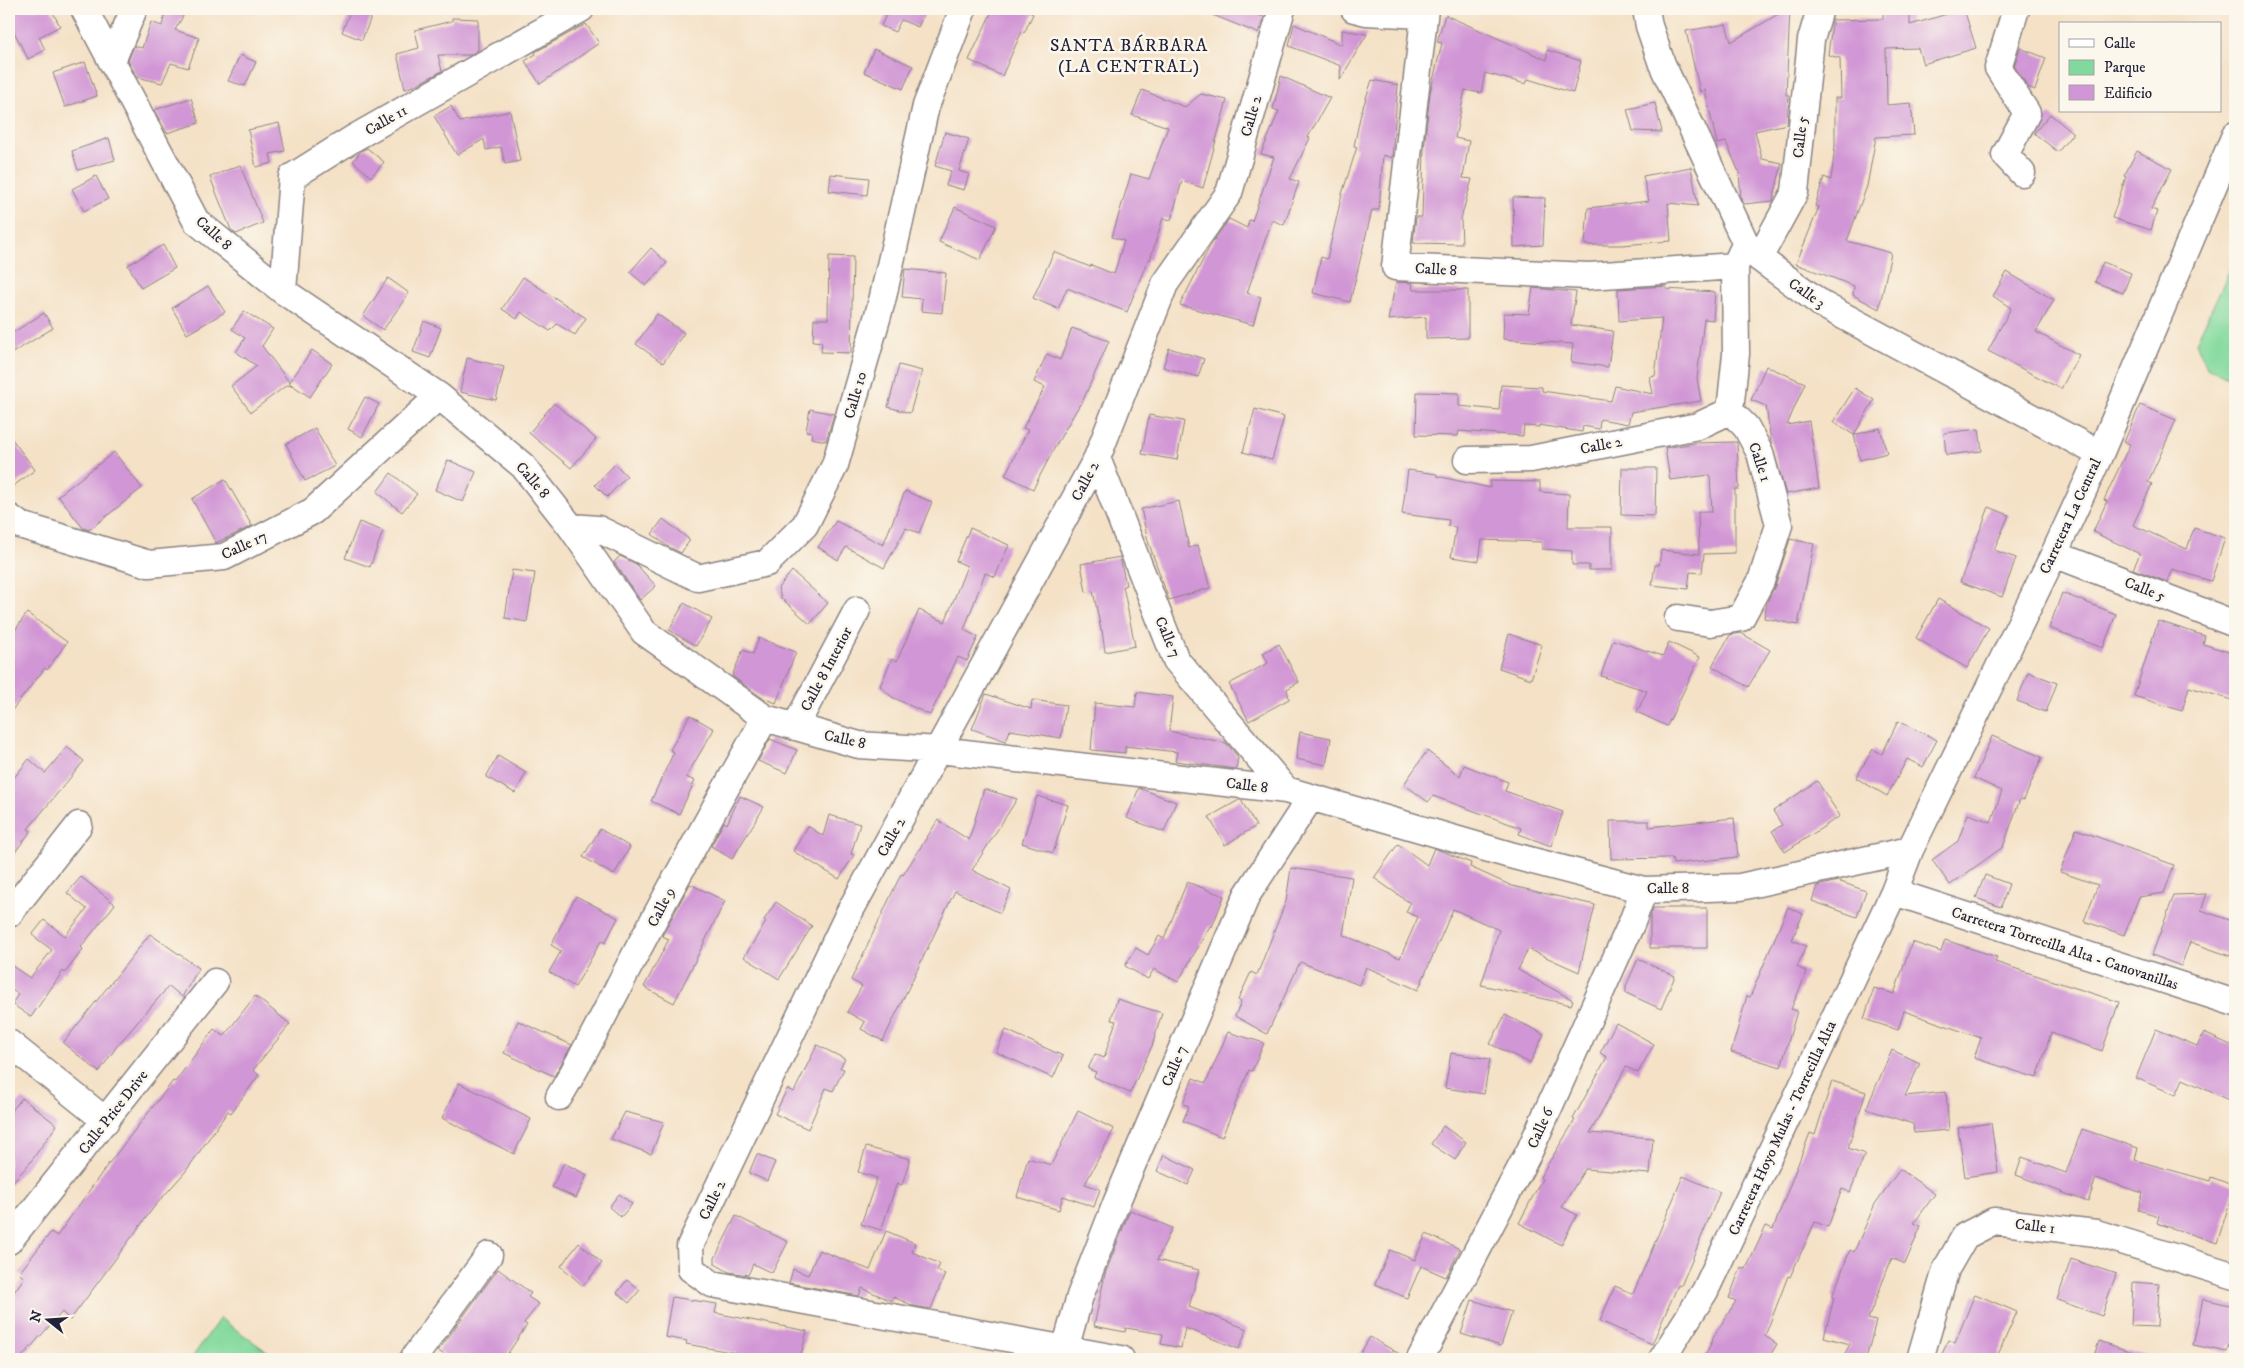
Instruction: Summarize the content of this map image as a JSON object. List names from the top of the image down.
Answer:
{
  "streets": {
    "street": [
      "Calle 2",
      "Calle 11",
      "Calle 5",
      "Calle 8",
      "Calle 3",
      "Calle 10",
      "Calle 1",
      "Carretera La Central",
      "Calle 17",
      "Calle 7",
      "Calle 8 Interior",
      "Calle 9",
      "Carretera Torrecilla Alta - Canovanillas",
      "Calle Price Drive",
      "Calle 6",
      "Carretera Hoyo Mulas - Torrecilla Alta"
    ]
  },
  "crossings": [
    ["Calle 2", "Calle 8"],
    ["Calle 2", "Calle 1"],
    ["Calle 2", "Calle 7"],
    ["Calle 11", "Calle 8"],
    ["Calle 5", "Calle 8"],
    ["Calle 5", "Calle 3"],
    ["Calle 5", "Carretera La Central"],
    ["Calle 8", "Calle 3"],
    ["Calle 8", "Calle 10"],
    ["Calle 8", "Carretera La Central"],
    ["Calle 8", "Calle 17"],
    ["Calle 8", "Calle 7"],
    ["Calle 8", "Calle 8 Interior"],
    ["Calle 8", "Calle 9"],
    ["Calle 8", "Calle 6"],
    ["Calle 3", "Carretera La Central"],
    ["Carretera La Central", "Carretera Torrecilla Alta - Canovanillas"],
    ["Carretera La Central", "Carretera Hoyo Mulas - Torrecilla Alta"],
    ["Carretera Torrecilla Alta - Canovanillas", "Carretera Hoyo Mulas - Torrecilla Alta"]
  ],
  "districts": ["SANTA BÁRBARA (LA CENTRAL)"],
  "legend": ["Calle", "Parque", "Edificio"],
  "north": "left"
}
